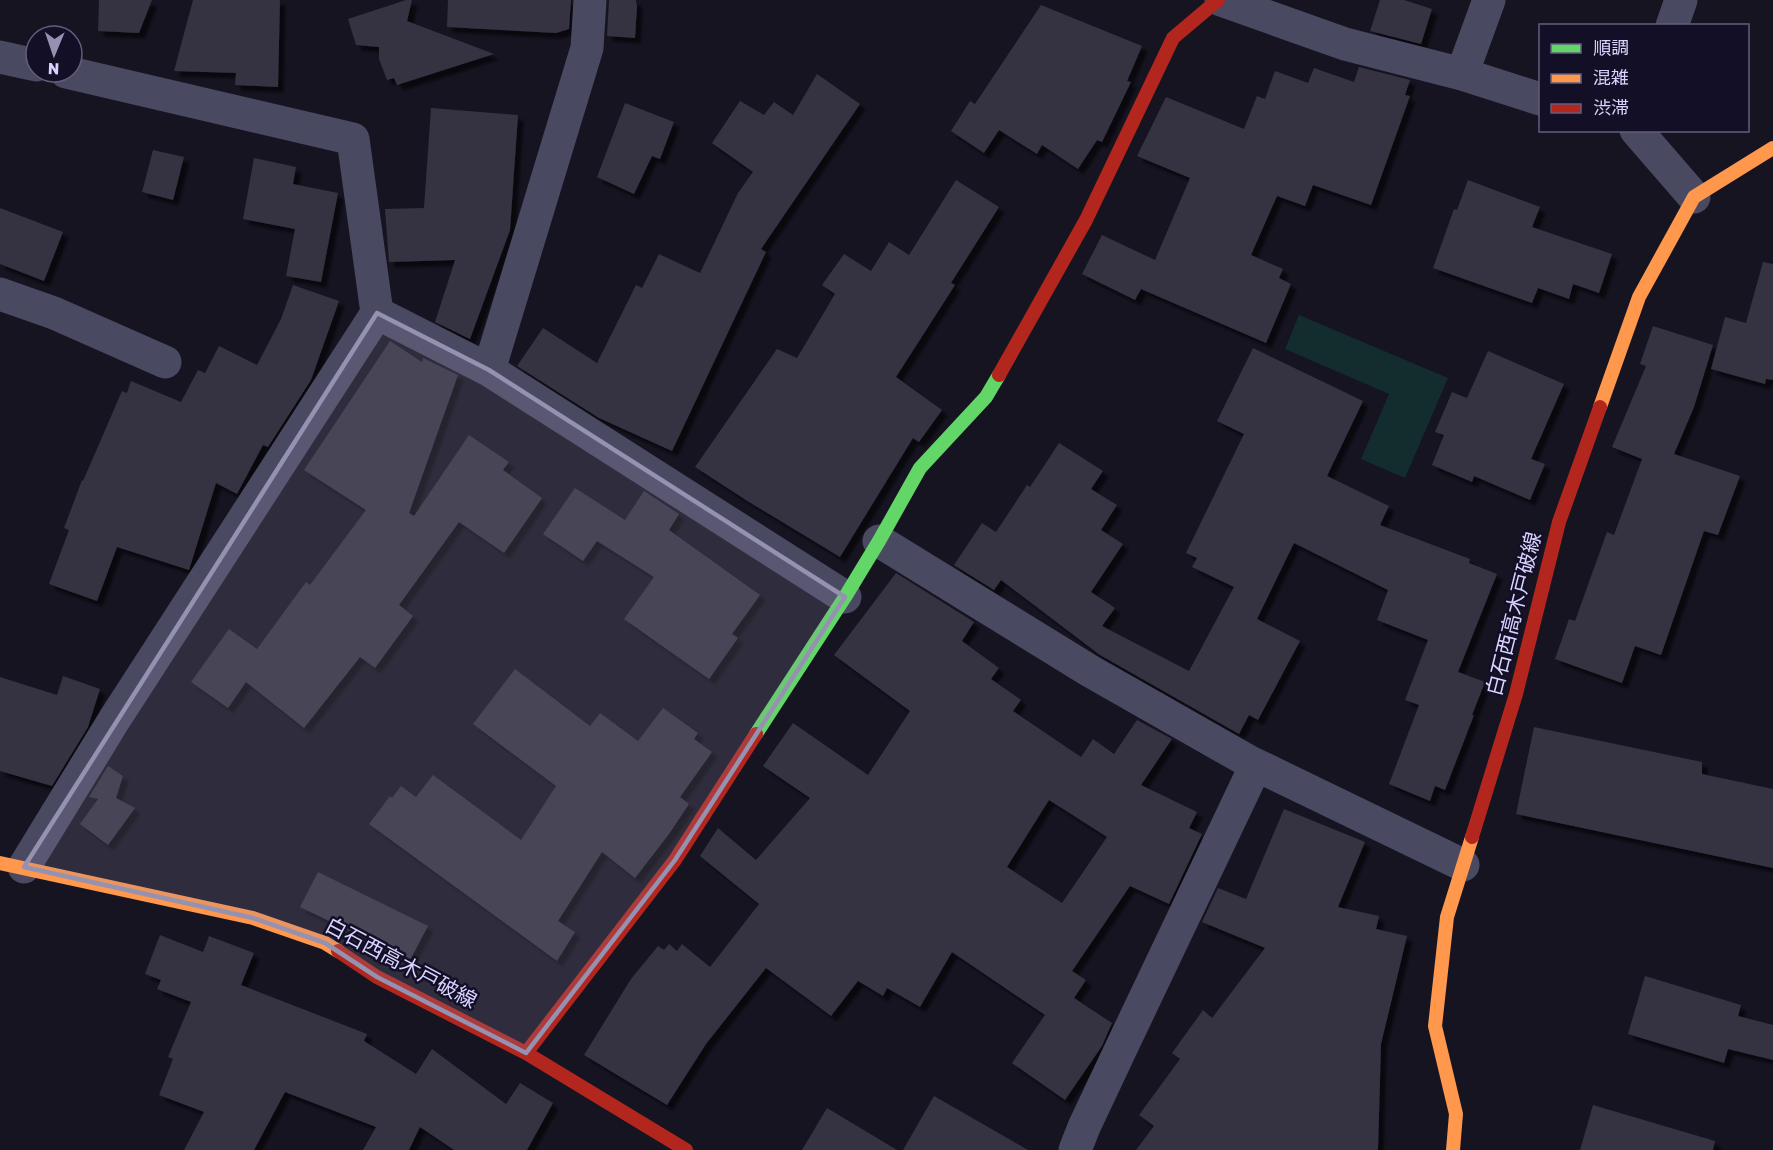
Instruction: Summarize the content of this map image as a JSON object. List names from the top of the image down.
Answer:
{
  "streets": {
    "main road": ["白石西高木戸破線"]
  },
  "legend": ["順調", "混雑", "渋滞"],
  "north": "bottom"
}
